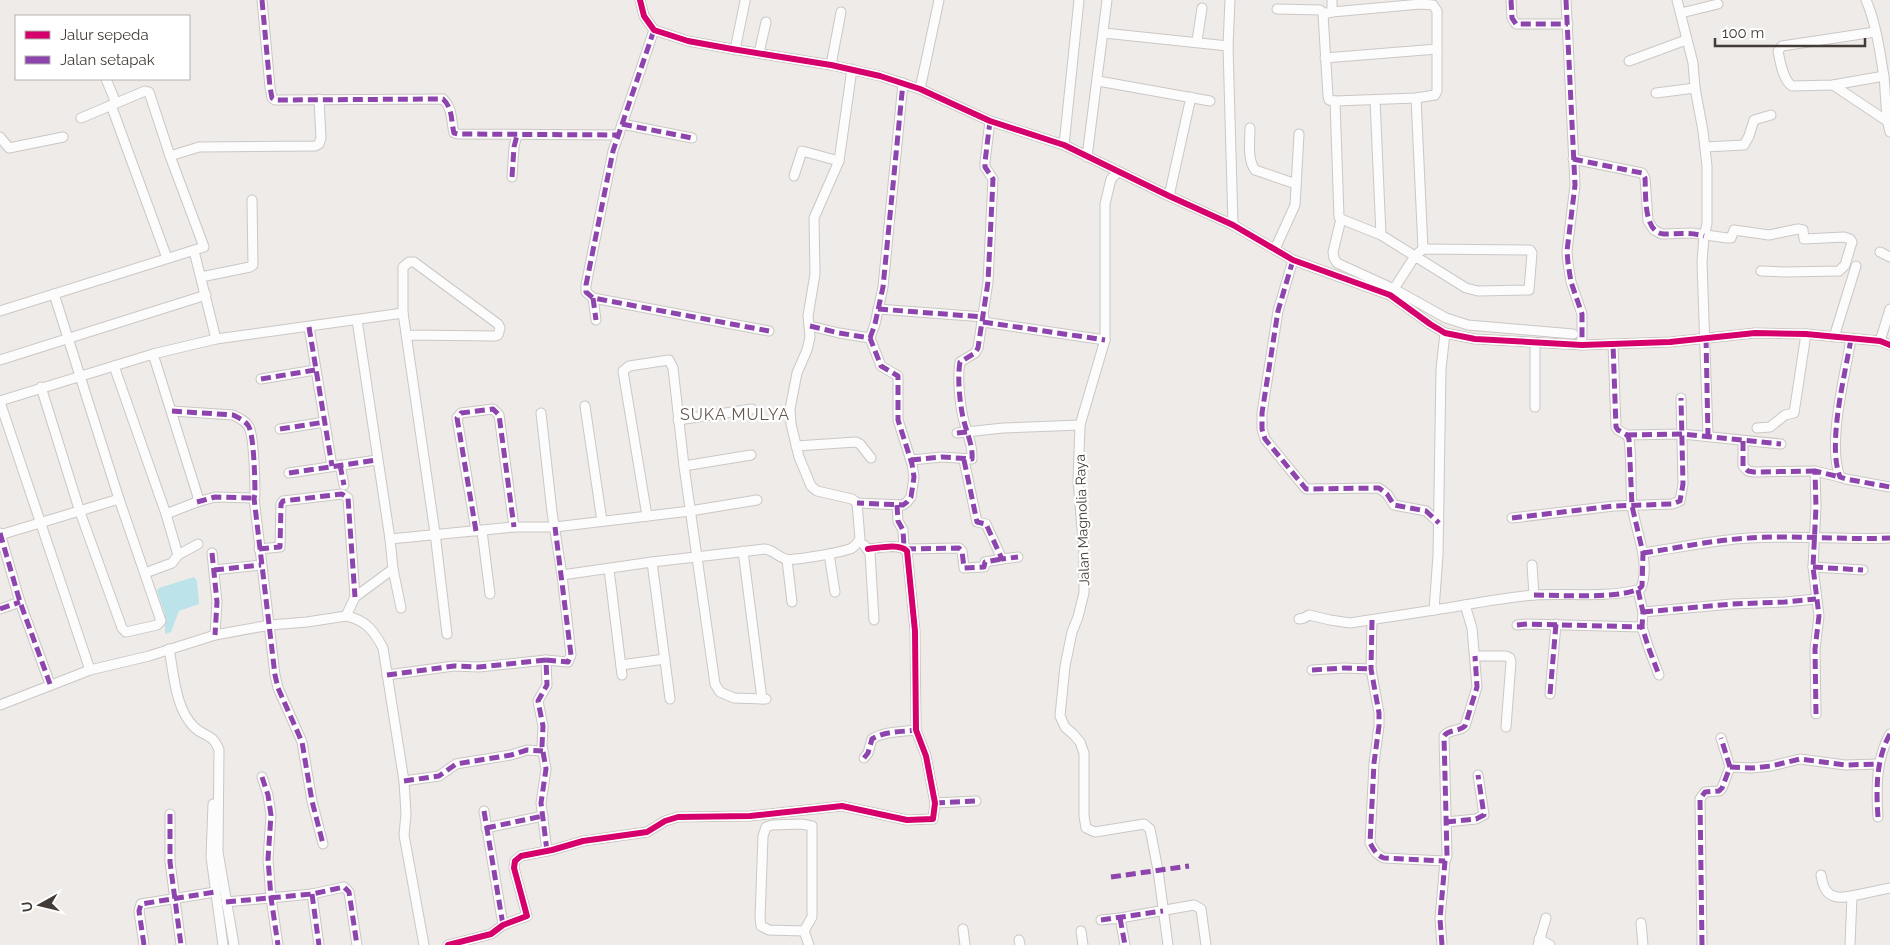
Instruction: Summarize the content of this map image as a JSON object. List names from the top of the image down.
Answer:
{
  "streets": {
    "street": ["Jalan Magnolia Raya"]
  },
  "districts": ["SUKA MULYA"],
  "legend": ["Jalur sepeda", "Jalan setapak"],
  "scale_bar": "100 m",
  "north": "left"
}
